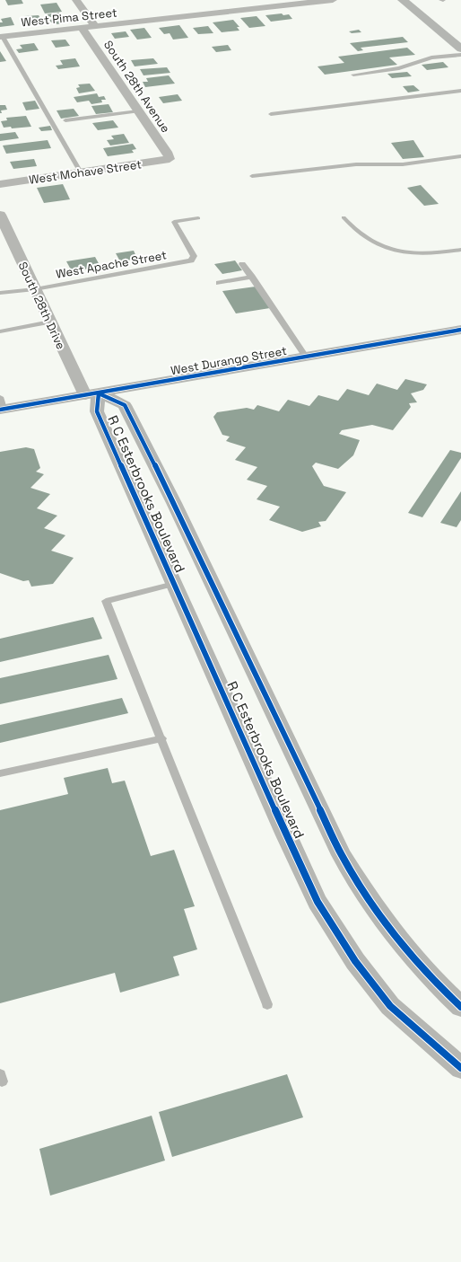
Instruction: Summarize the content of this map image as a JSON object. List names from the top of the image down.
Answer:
{
  "streets": {
    "street": [
      "West Pima Street",
      "South 28th Avenue",
      "West Mohave Street",
      "South 28th Drive",
      "West Durango Street",
      "R C Esterbrooks Boulevard"
    ],
    "lane": ["West Apache Street"]
  },
  "crossings": [
    ["West Pima Street", "South 28th Avenue"],
    ["South 28th Avenue", "West Mohave Street"],
    ["West Apache Street", "South 28th Drive"],
    ["South 28th Drive", "West Durango Street"],
    ["South 28th Drive", "R C Esterbrooks Boulevard"],
    ["West Durango Street", "R C Esterbrooks Boulevard"]
  ]
}
